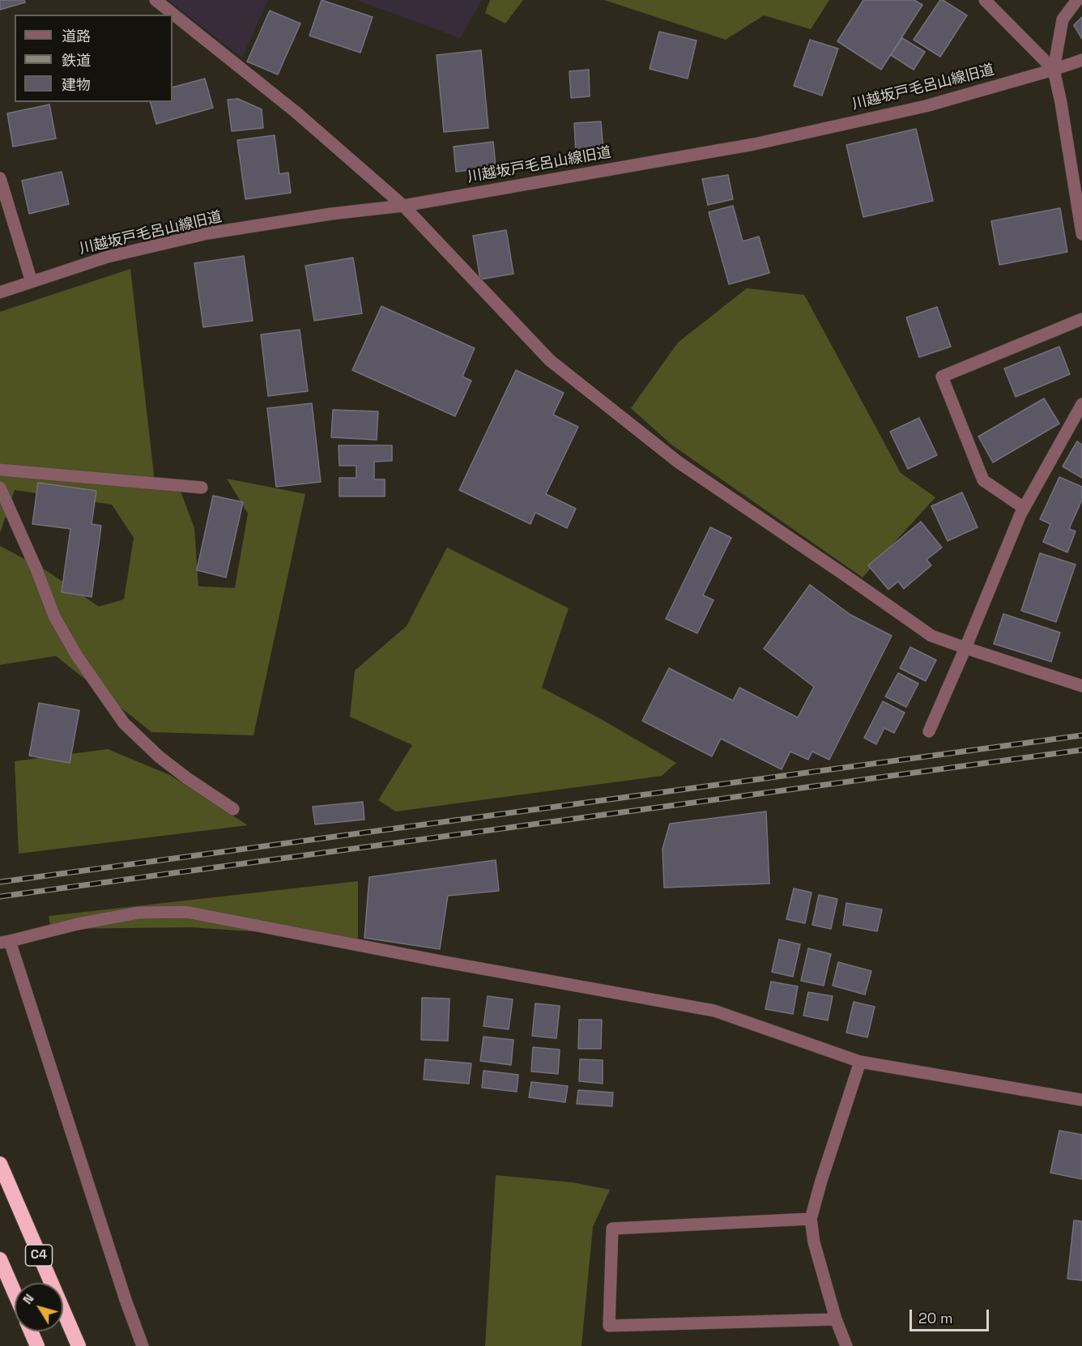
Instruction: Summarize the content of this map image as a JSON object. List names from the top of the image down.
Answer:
{
  "streets": {
    "highway": ["C4"],
    "street": ["川越坂戸毛呂山線旧道"]
  },
  "legend": ["道路", "鉄道", "建物"],
  "scale_bar": "20 m",
  "north": "top left"
}
